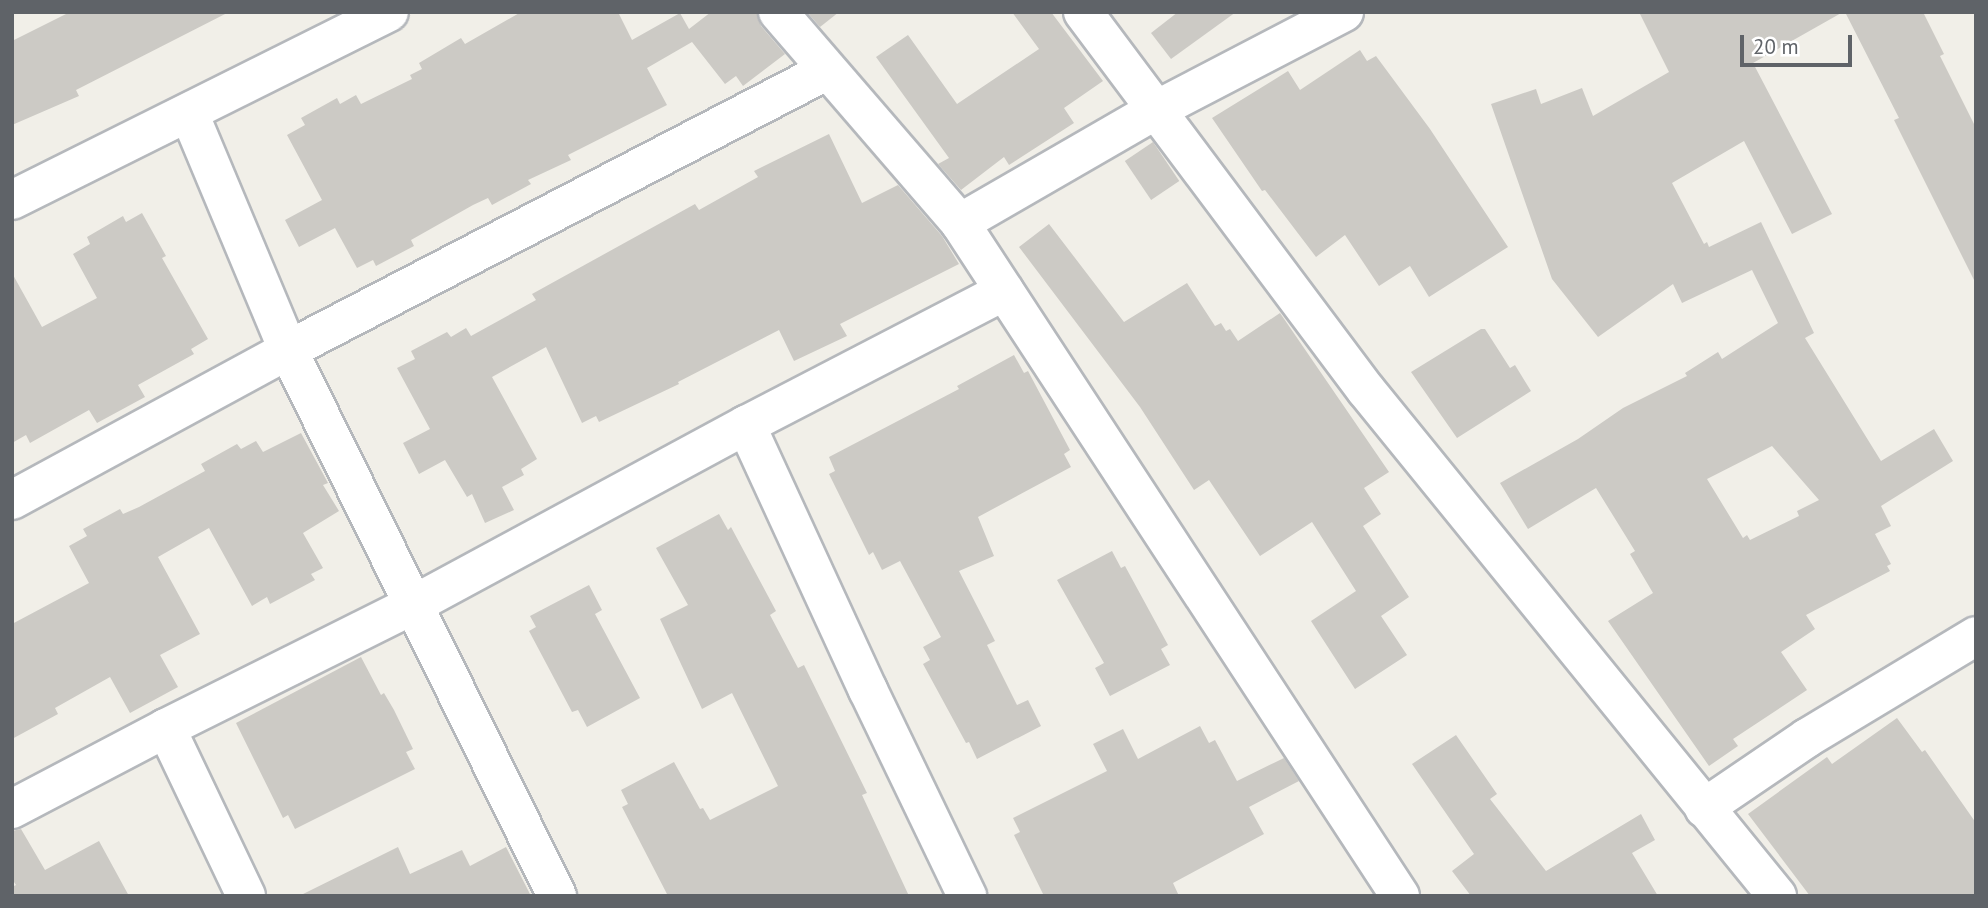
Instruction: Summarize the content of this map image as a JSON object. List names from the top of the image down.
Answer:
{
  "scale_bar": "20 m"
}
